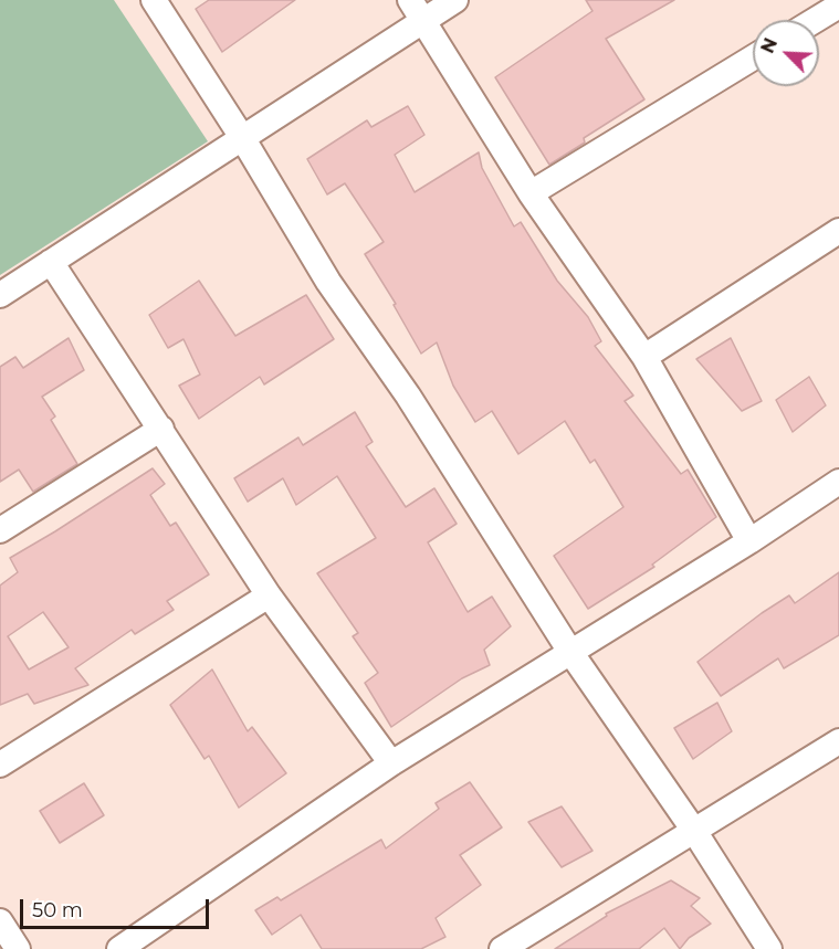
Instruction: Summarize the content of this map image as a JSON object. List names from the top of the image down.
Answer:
{
  "scale_bar": "50 m",
  "north": "top left"
}
